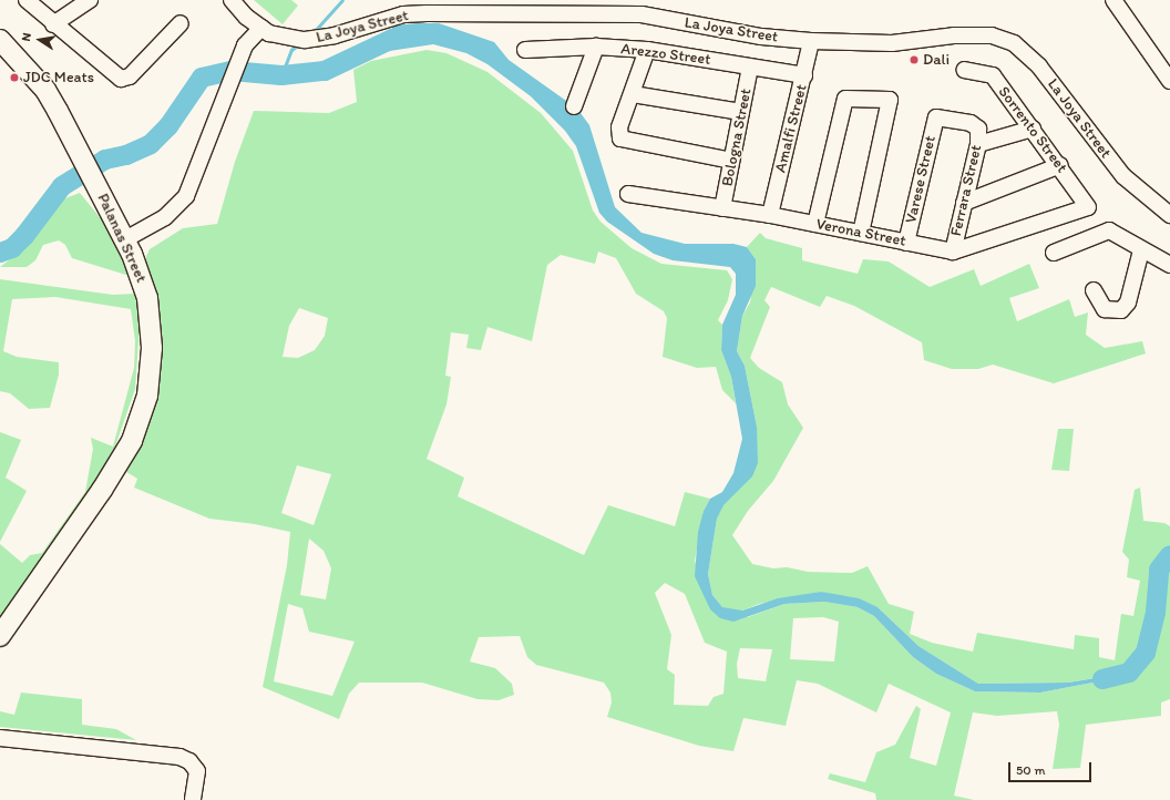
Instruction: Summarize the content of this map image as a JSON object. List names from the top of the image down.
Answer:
{
  "streets": {
    "main road": ["Palanas Street"],
    "street": [
      "La Joya Street",
      "Arezzo Street",
      "Amalfi Street",
      "Sorrento Street",
      "Bologna Street",
      "Varese Street",
      "Ferrara Street",
      "Verona Street"
    ]
  },
  "crossings": [
    ["La Joya Street", "Amalfi Street"],
    ["Arezzo Street", "Amalfi Street"],
    ["Arezzo Street", "Bologna Street"],
    ["Amalfi Street", "Verona Street"],
    ["Sorrento Street", "Verona Street"],
    ["Bologna Street", "Verona Street"],
    ["Varese Street", "Ferrara Street"],
    ["Varese Street", "Verona Street"],
    ["Ferrara Street", "Verona Street"]
  ],
  "places": ["Dali", "JDC Meats"],
  "scale_bar": "50 m",
  "north": "left"
}
